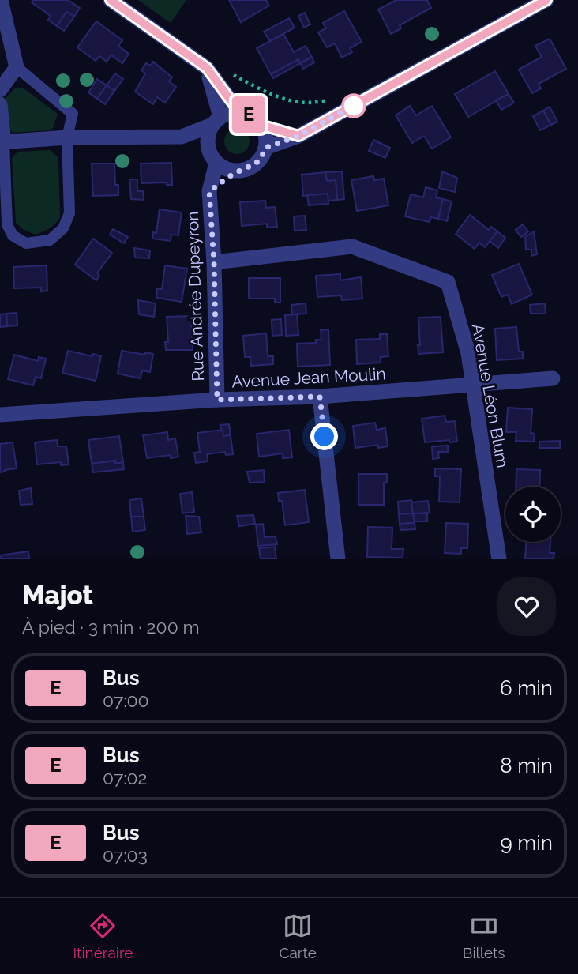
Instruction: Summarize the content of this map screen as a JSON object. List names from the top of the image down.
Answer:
{
  "streets": {
    "street": ["Rue Andrée Dupeyron", "Avenue Jean Moulin", "Avenue Léon Blum"]
  },
  "crossings": [
    ["Rue Andrée Dupeyron", "Avenue Jean Moulin"],
    ["Rue Andrée Dupeyron", "Avenue Léon Blum"],
    ["Avenue Jean Moulin", "Avenue Léon Blum"]
  ],
  "lines": ["bus line E"],
  "page": {
    "on_map": "E",
    "heading": ["Majot", "À pied · 3 min · 200 m"],
    "list": [
      {
        "mark": "E",
        "name": "Bus",
        "note": "07:00",
        "value": "6 min"
      },
      {
        "mark": "E",
        "name": "Bus",
        "note": "07:02",
        "value": "8 min"
      },
      {
        "mark": "E",
        "name": "Bus",
        "note": "07:03",
        "value": "9 min"
      }
    ],
    "tabs": ["Itinéraire", "Carte", "Billets"]
  }
}
